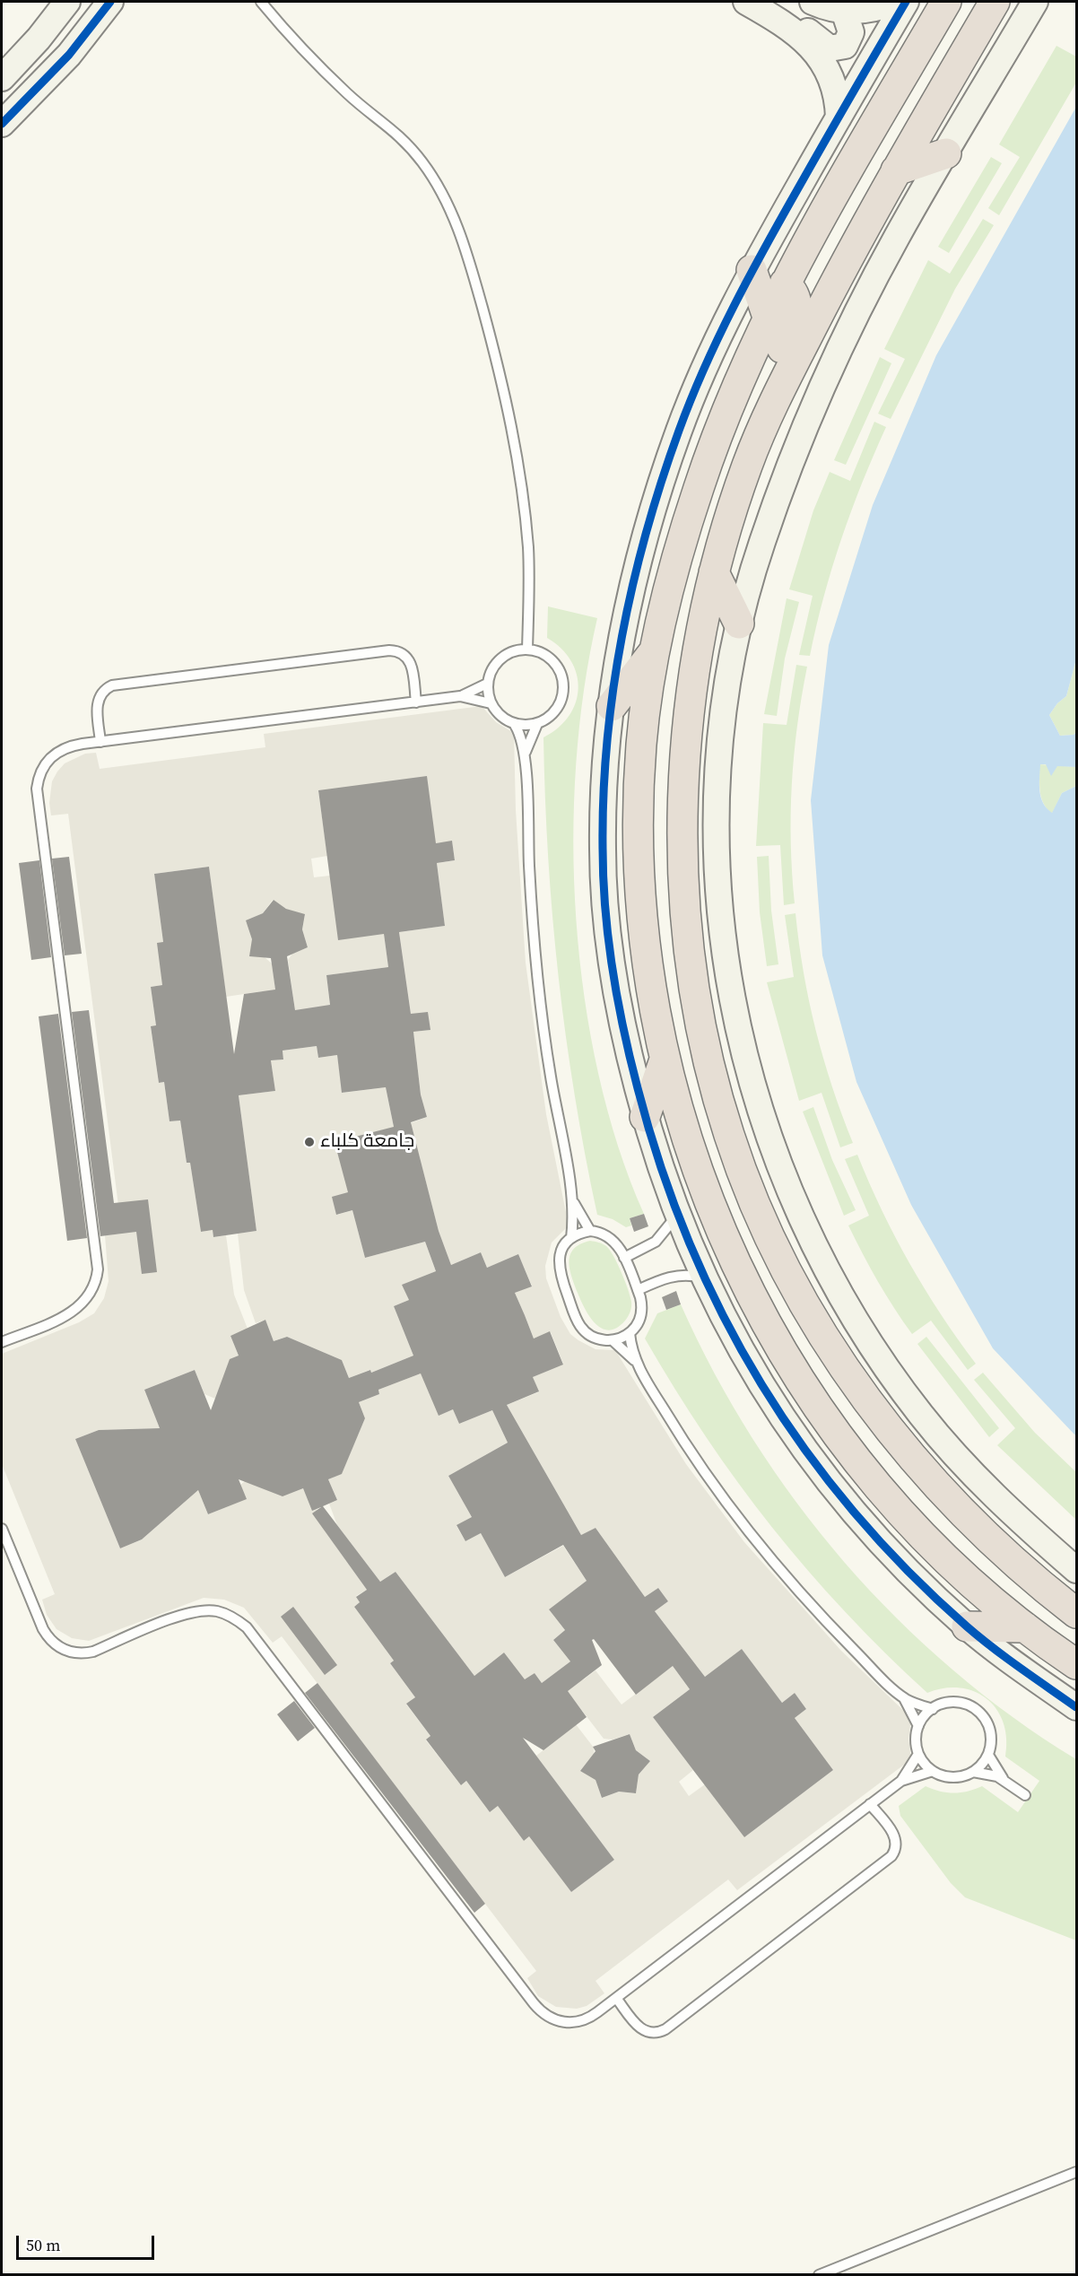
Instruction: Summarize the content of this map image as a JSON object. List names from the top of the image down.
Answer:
{
  "places": ["جامعة كلباء"],
  "scale_bar": "50 m"
}
